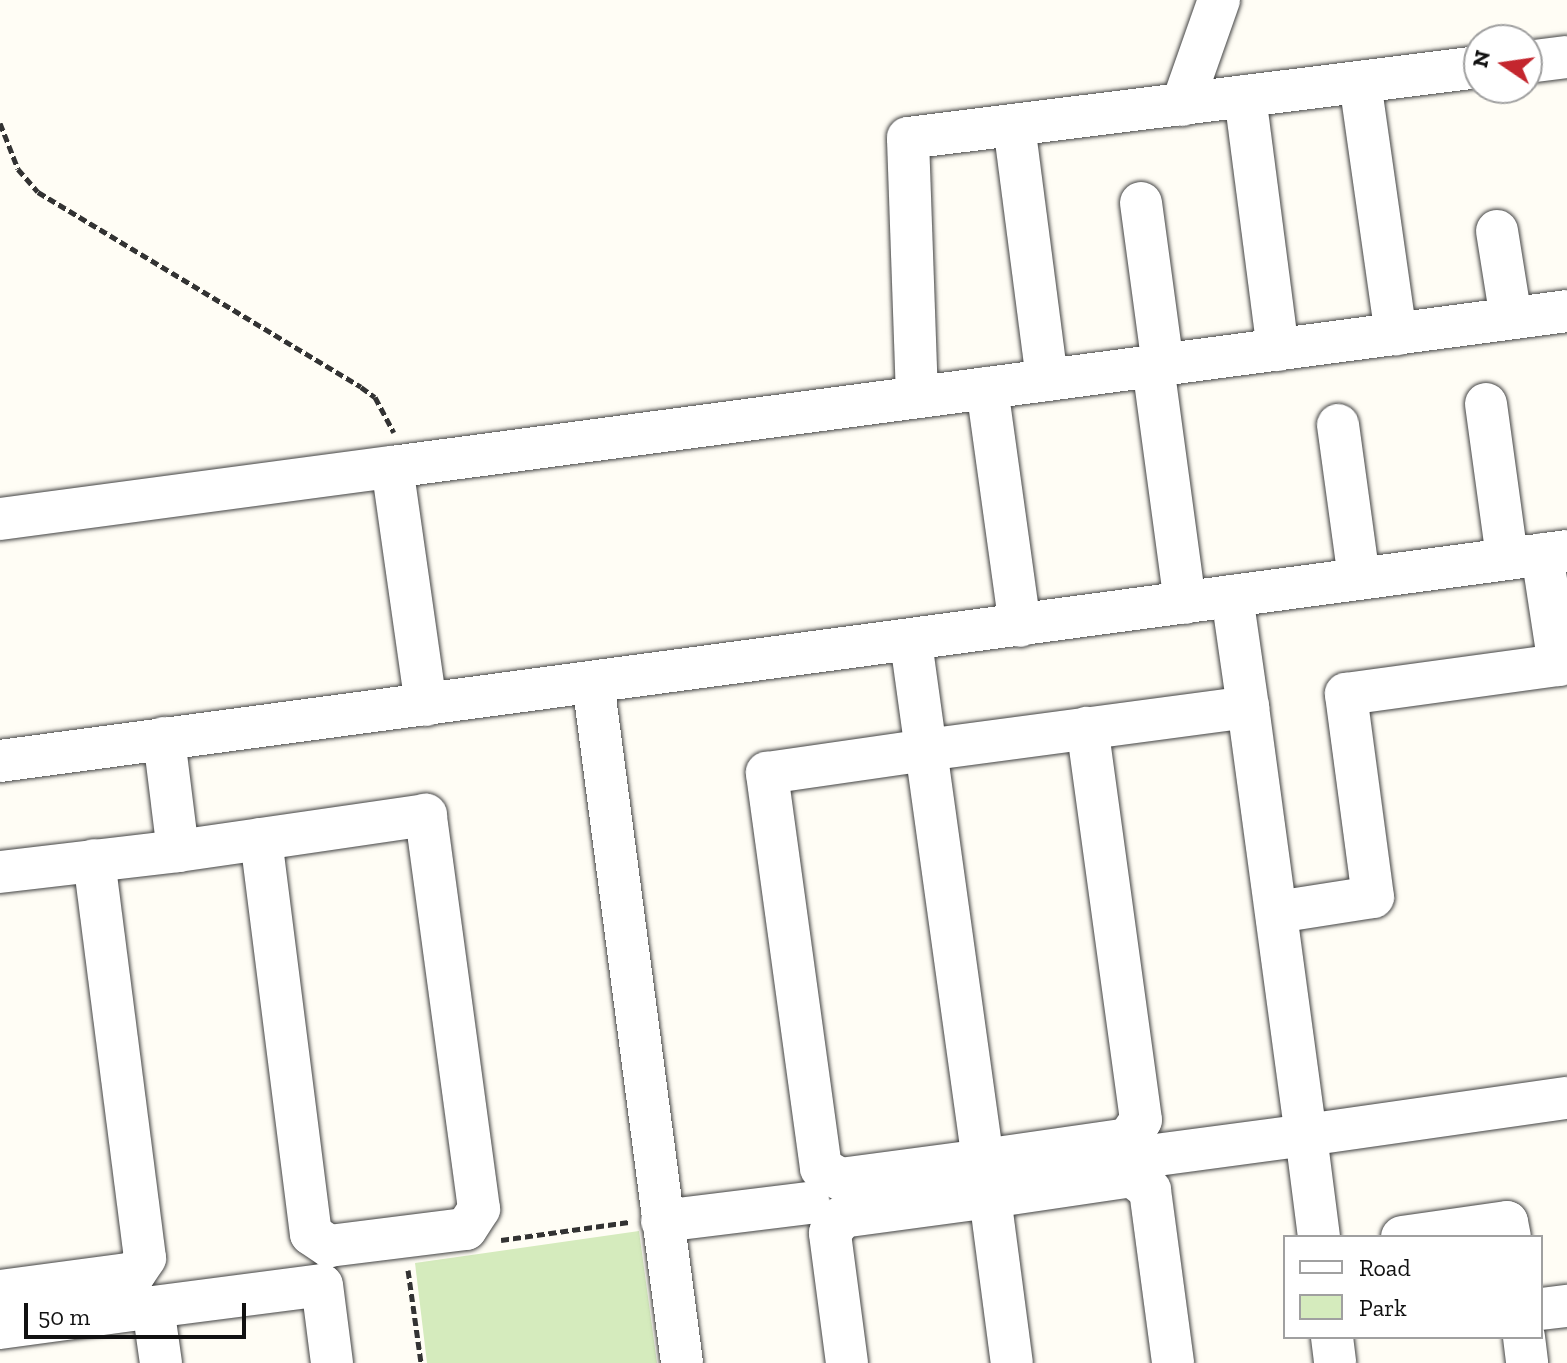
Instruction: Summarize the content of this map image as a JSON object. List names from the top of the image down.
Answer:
{
  "legend": ["Road", "Park"],
  "scale_bar": "50 m",
  "north": "left"
}
